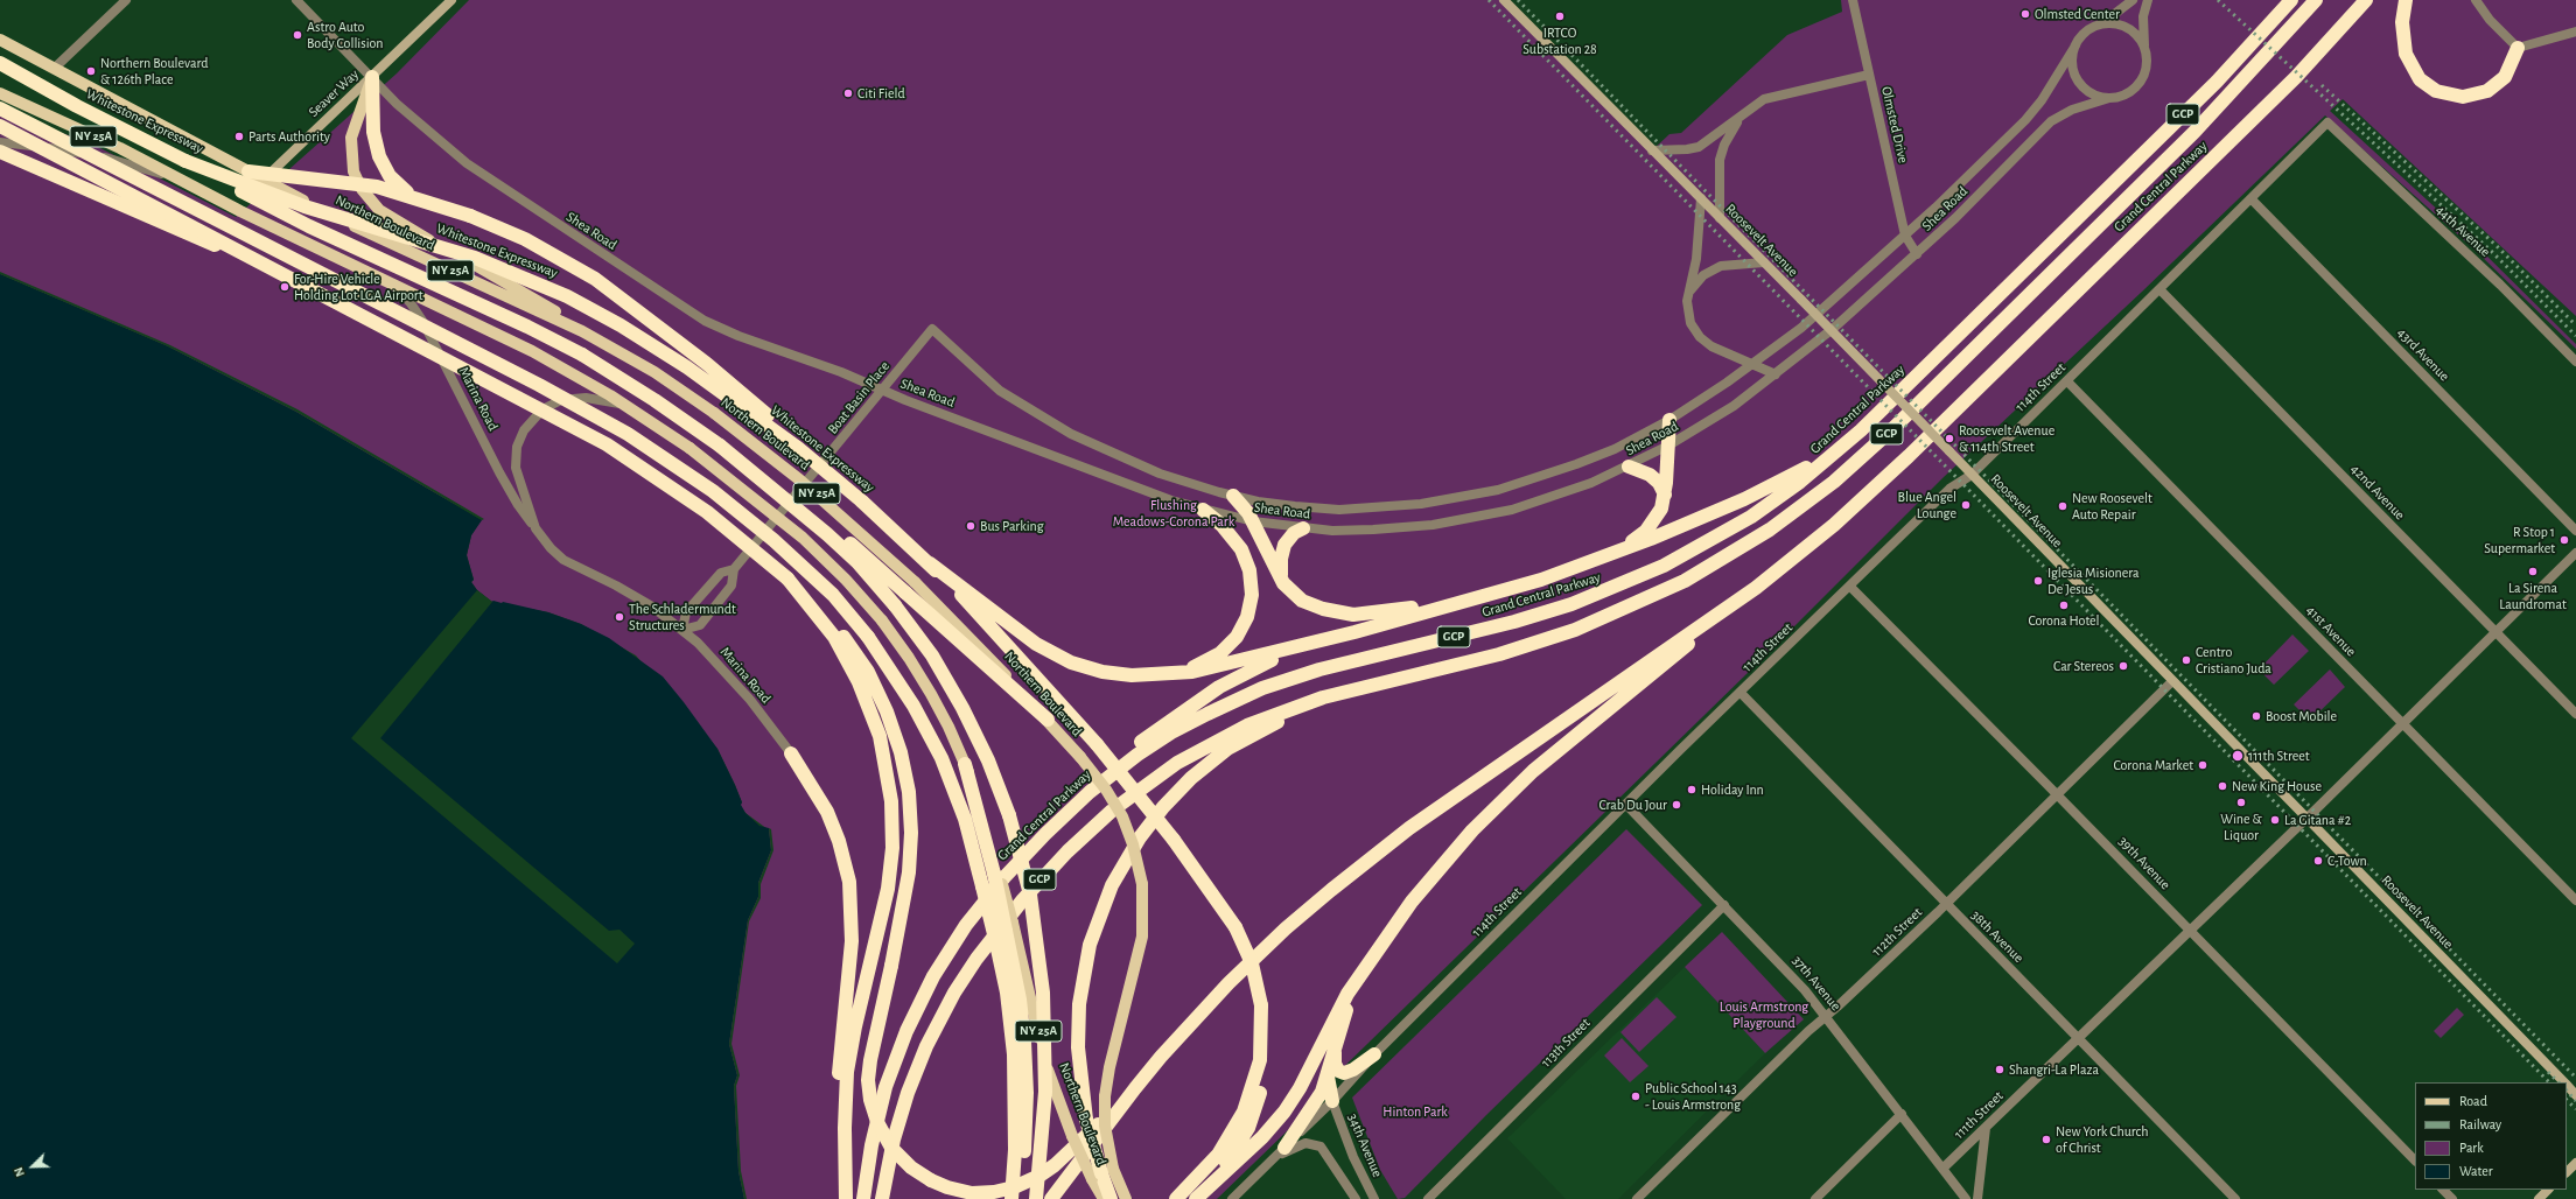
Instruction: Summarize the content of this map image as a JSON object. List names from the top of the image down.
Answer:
{
  "streets": {
    "highway": ["GCP", "Whitestone Expressway", "Grand Central Parkway"],
    "main road": [
      "Seaver Way",
      "NY 25A",
      "Northern Boulevard",
      "Roosevelt Avenue"
    ],
    "street": [
      "Olmsted Drive",
      "Shea Road",
      "44th Avenue",
      "43rd Avenue",
      "114th Street",
      "Boat Basin Place",
      "Marina Road",
      "42nd Avenue",
      "41st Avenue",
      "39th Avenue",
      "112th Street",
      "38th Avenue",
      "37th Avenue",
      "113th Street",
      "111th Street",
      "34th Avenue"
    ]
  },
  "crossings": [
    ["Seaver Way", "NY 25A"],
    ["Seaver Way", "Shea Road"],
    ["Seaver Way", "Northern Boulevard"],
    ["Olmsted Drive", "Shea Road"],
    ["NY 25A", "Marina Road"],
    ["Shea Road", "Boat Basin Place"],
    ["44th Avenue", "114th Street"],
    ["Roosevelt Avenue", "114th Street"],
    ["Roosevelt Avenue", "112th Street"],
    ["Roosevelt Avenue", "111th Street"],
    ["43rd Avenue", "114th Street"],
    ["114th Street", "42nd Avenue"],
    ["114th Street", "41st Avenue"],
    ["114th Street", "39th Avenue"],
    ["114th Street", "38th Avenue"],
    ["114th Street", "37th Avenue"],
    ["114th Street", "34th Avenue"],
    ["Boat Basin Place", "Marina Road"],
    ["42nd Avenue", "111th Street"],
    ["41st Avenue", "111th Street"],
    ["39th Avenue", "112th Street"],
    ["39th Avenue", "111th Street"],
    ["112th Street", "38th Avenue"],
    ["112th Street", "37th Avenue"],
    ["38th Avenue", "111th Street"],
    ["37th Avenue", "113th Street"],
    ["37th Avenue", "111th Street"]
  ],
  "parks": ["Flushing Meadows-Corona Park", "Louis Armstrong Playground", "Hinton Park"],
  "places": [
    "Olmsted Center",
    "IRTCO Substation 28",
    "Astro Auto Body Collision",
    "Northern Boulevard & 126th Place",
    "Citi Field",
    "Parts Authority",
    "For-Hire Vehicle Holding Lot LGA Airport",
    "Roosevelt Avenue & 114th Street",
    "Blue Angel Lounge",
    "New Roosevelt Auto Repair",
    "Bus Parking",
    "R Stop 1 Supermarket",
    "La Sirena Laundromat",
    "Iglesia Misionera De Jesus",
    "Corona Hotel",
    "The Schladermundt Structures",
    "Centro Cristiano Juda",
    "Car Stereos",
    "Boost Mobile",
    "111th Street",
    "Corona Market",
    "New King House",
    "Holiday Inn",
    "Wine & Liquor",
    "Crab Du Jour",
    "La Gitana #2",
    "C-Town",
    "Shangri-La Plaza",
    "Public School 143 - Louis Armstrong",
    "New York Church of Christ"
  ],
  "legend": [
    "Road",
    "Railway",
    "Park",
    "Water"
  ],
  "north": "bottom left"
}
